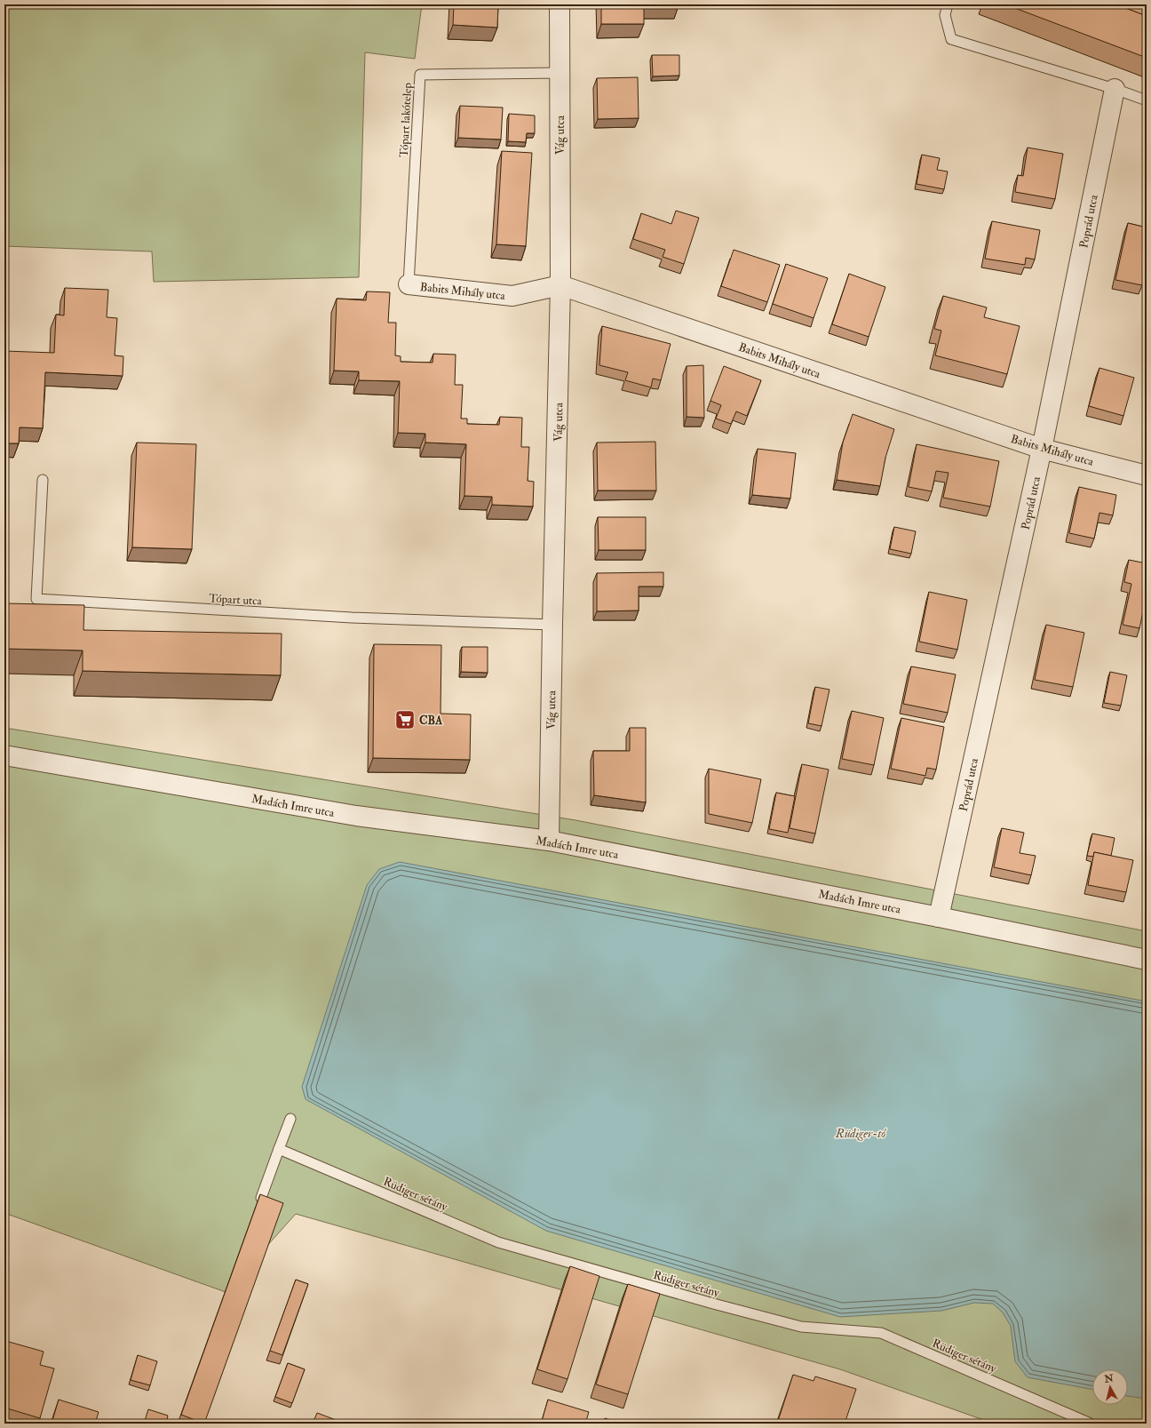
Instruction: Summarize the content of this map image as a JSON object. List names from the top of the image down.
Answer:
{
  "streets": {
    "street": [
      "Vág utca",
      "Poprád utca",
      "Babits Mihály utca",
      "Madách Imre utca"
    ],
    "lane": ["Tópart lakótelep", "Tópart utca", "Rüdiger sétány"]
  },
  "crossings": [
    ["Tópart lakótelep", "Vág utca"],
    ["Tópart lakótelep", "Babits Mihály utca"],
    ["Vág utca", "Babits Mihály utca"],
    ["Vág utca", "Tópart utca"],
    ["Vág utca", "Madách Imre utca"],
    ["Poprád utca", "Babits Mihály utca"],
    ["Poprád utca", "Madách Imre utca"]
  ],
  "water": ["Rüdiger-tó"],
  "places": {
    "supermarket": ["CBA"]
  },
  "north": "top"
}
